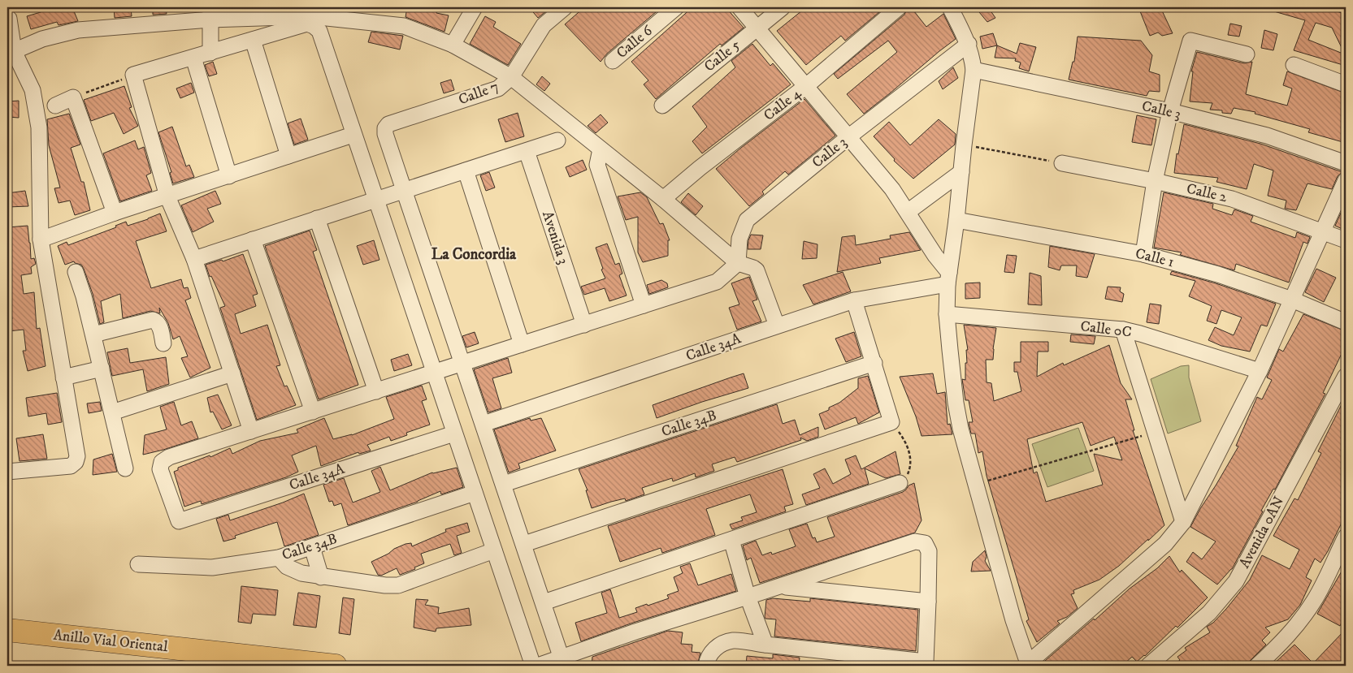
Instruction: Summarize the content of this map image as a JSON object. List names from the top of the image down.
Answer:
{
  "streets": {
    "highway": ["Anillo Vial Oriental"],
    "street": [
      "Calle 6",
      "Calle 5",
      "Calle 7",
      "Calle 4",
      "Calle 3",
      "Calle 2",
      "Avenida 3",
      "Calle 1",
      "Calle 0C",
      "Calle 34A",
      "Calle 34B",
      "Avenida 0AN"
    ]
  },
  "districts": ["La Concordia"]
}
